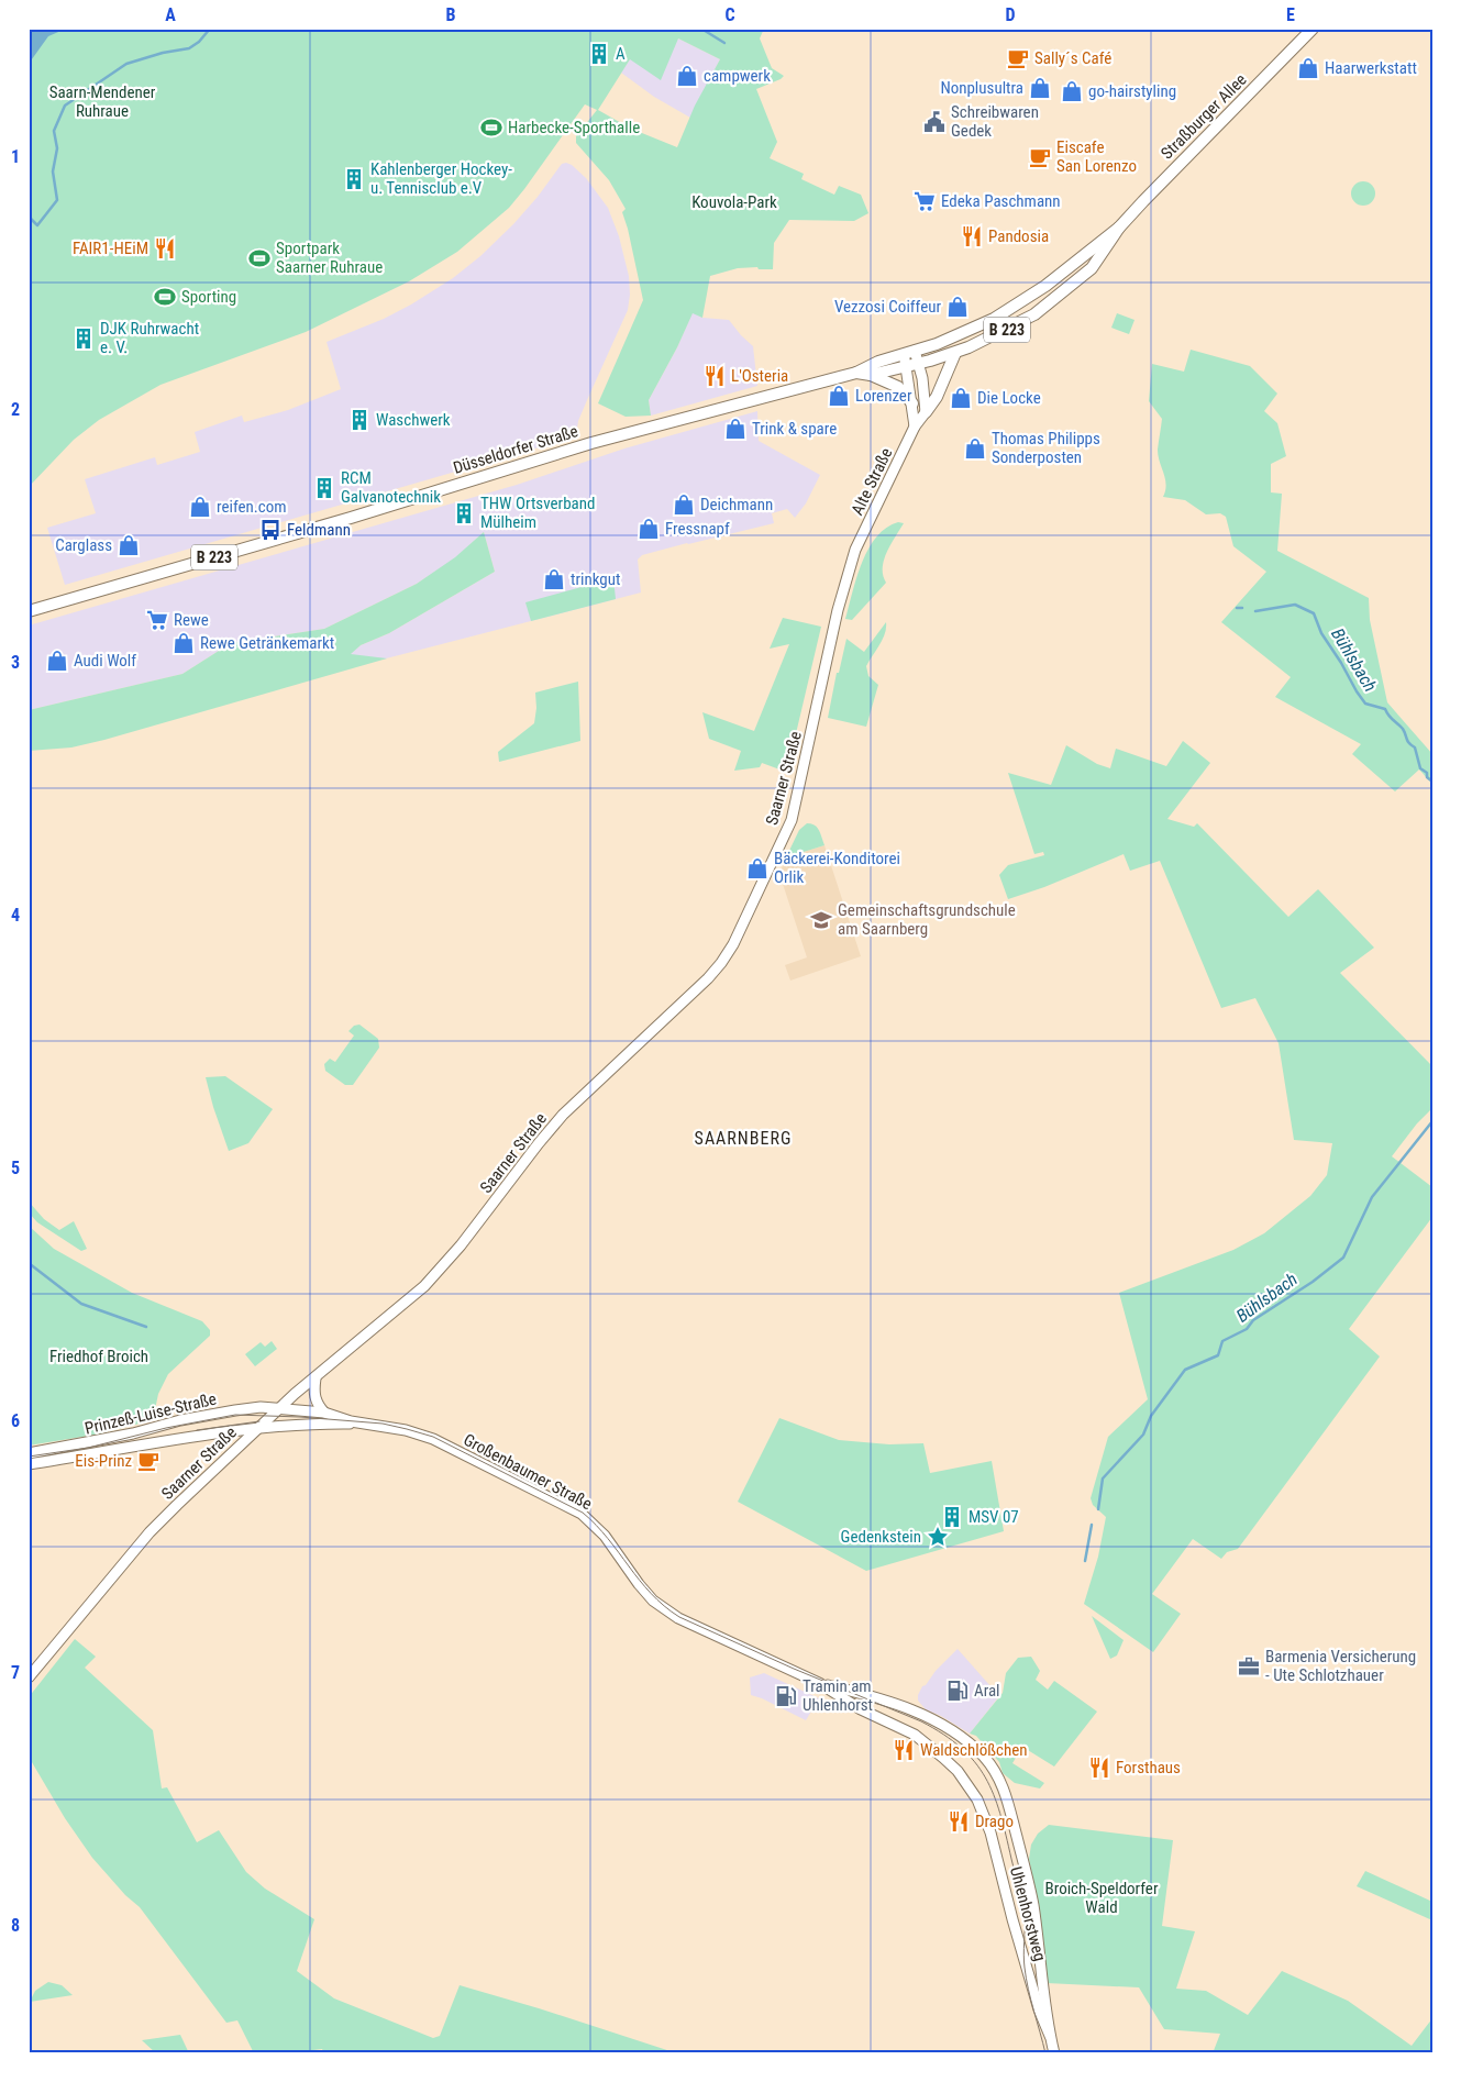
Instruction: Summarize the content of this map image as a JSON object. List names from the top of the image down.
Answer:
{
  "streets": {
    "main road": [
      "Straßburger Allee",
      "B 223",
      "Düsseldorfer Straße",
      "Alte Straße",
      "Saarner Straße",
      "Prinzeß-Luise-Straße",
      "Großenbaumer Straße",
      "Uhlenhorstweg"
    ]
  },
  "crossings": [
    ["Straßburger Allee", "Düsseldorfer Straße"],
    ["Alte Straße", "Saarner Straße"],
    ["Saarner Straße", "Prinzeß-Luise-Straße"],
    ["Saarner Straße", "Großenbaumer Straße"],
    ["Prinzeß-Luise-Straße", "Großenbaumer Straße"],
    ["Großenbaumer Straße", "Uhlenhorstweg"]
  ],
  "districts": ["SAARNBERG"],
  "water": ["Bühlsbach"],
  "parks": [
    "Saarn-Mendener Ruhraue",
    "Kouvola-Park",
    "Friedhof Broich",
    "Broich-Speldorfer Wald"
  ],
  "places": {
    "building": [
      "A",
      "Kahlenberger Hockey- u. Tennisclub e.V",
      "DJK Ruhrwacht e. V.",
      "Waschwerk",
      "RCM Galvanotechnik",
      "THW Ortsverband Mülheim",
      "MSV 07"
    ],
    "cafe": ["Sally´s Café", "Eiscafe San Lorenzo", "Eis-Prinz"],
    "shop": [
      "Haarwerkstatt",
      "campwerk",
      "Nonplusultra",
      "go-hairstyling",
      "Vezzosi Coiffeur",
      "Lorenzer",
      "Die Locke",
      "Trink & spare",
      "Thomas Philipps Sonderposten",
      "Deichmann",
      "reifen.com",
      "Fressnapf",
      "Carglass",
      "trinkgut",
      "Rewe Getränkemarkt",
      "Audi Wolf",
      "Bäckerei-Konditorei Orlik"
    ],
    "public building": ["Schreibwaren Gedek"],
    "sports": ["Harbecke-Sporthalle", "Sportpark Saarner Ruhraue", "Sporting"],
    "supermarket": ["Edeka Paschmann", "Rewe"],
    "restaurant": [
      "Pandosia",
      "FAIR1-HEiM",
      "L'Osteria",
      "Waldschlößchen",
      "Forsthaus",
      "Drago"
    ],
    "bus stop": ["Feldmann"],
    "school or university": ["Gemeinschaftsgrundschule am Saarnberg"],
    "place": ["Gedenkstein"],
    "office": ["Barmenia Versicherung - Ute Schlotzhauer"],
    "fuel station": ["Aral", "Tramin am Uhlenhorst"]
  },
  "grid": {
    "columns": [
      "A",
      "B",
      "C",
      "D",
      "E"
    ],
    "rows": [
      "1",
      "2",
      "3",
      "4",
      "5",
      "6",
      "7",
      "8"
    ]
  }
}
